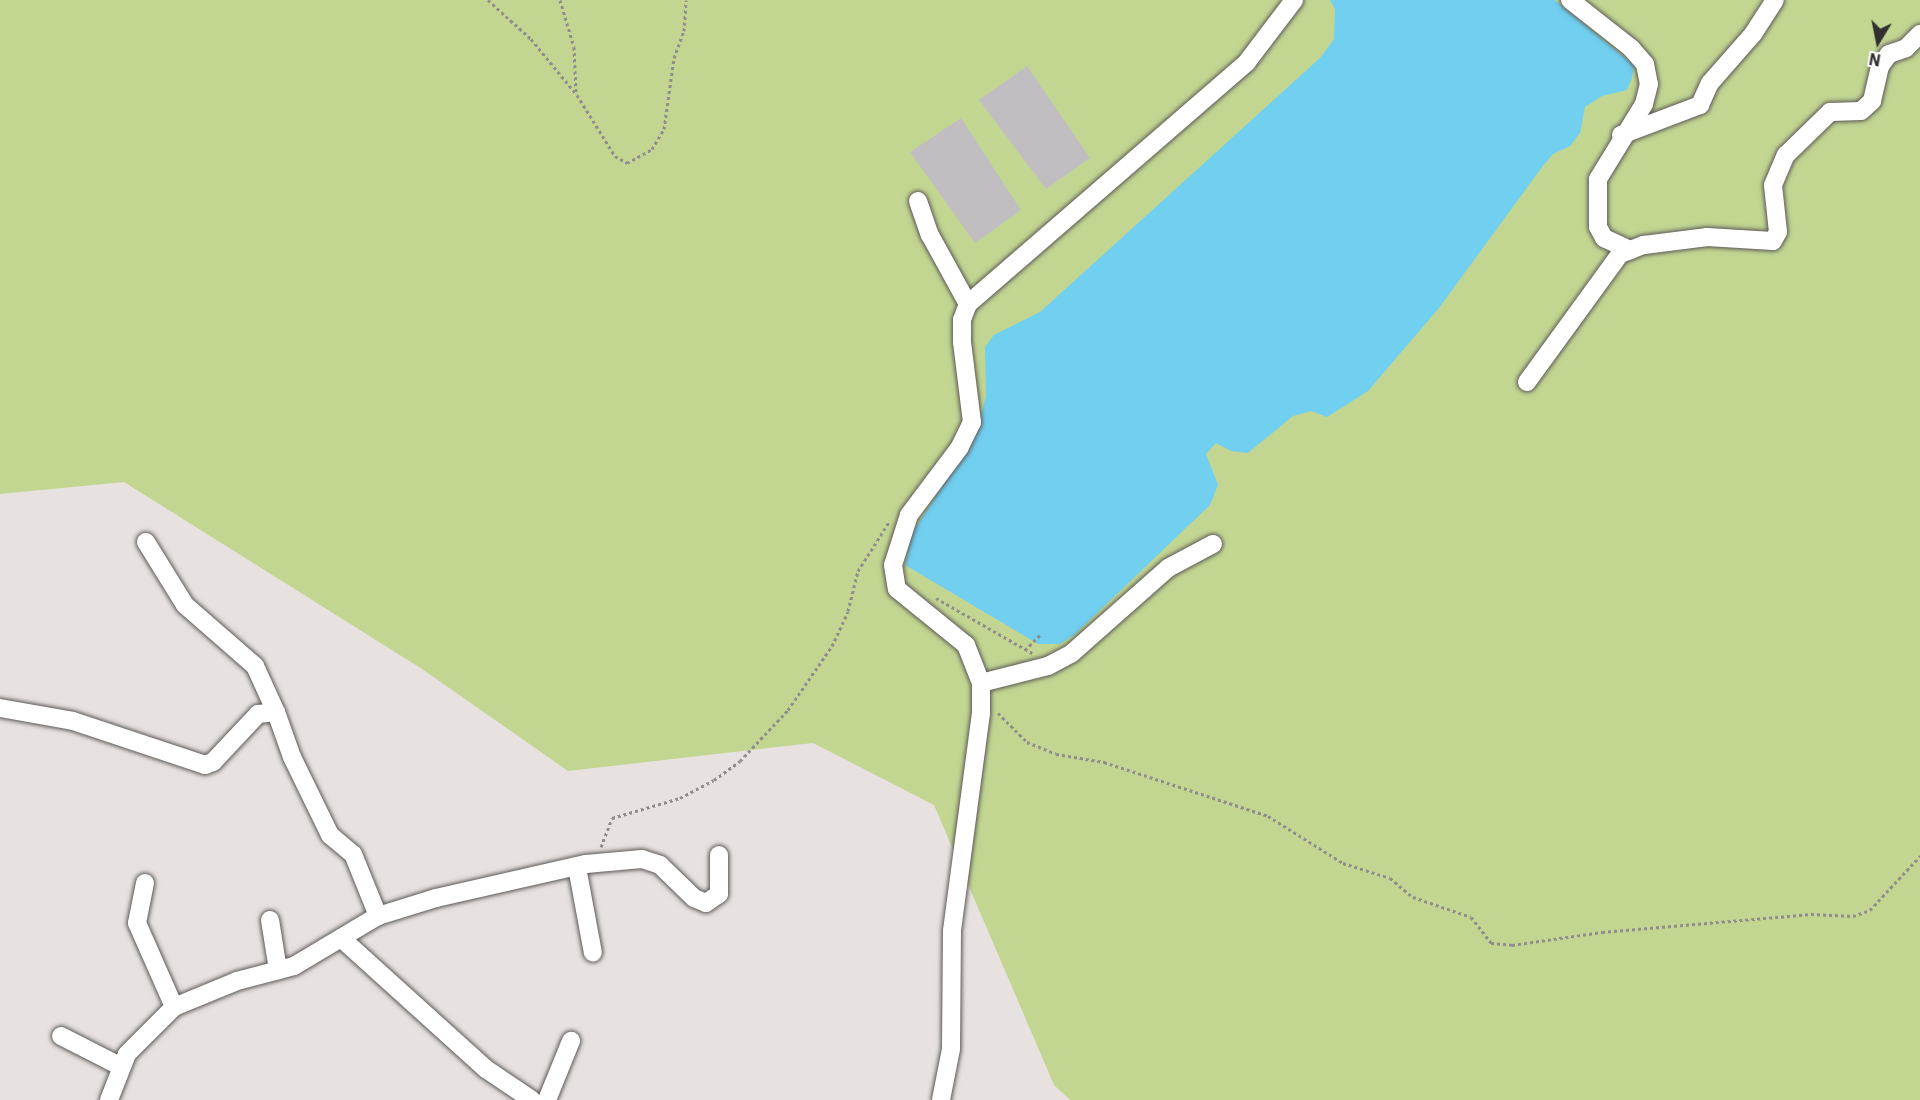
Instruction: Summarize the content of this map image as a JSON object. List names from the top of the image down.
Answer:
{
  "north": "bottom"
}
